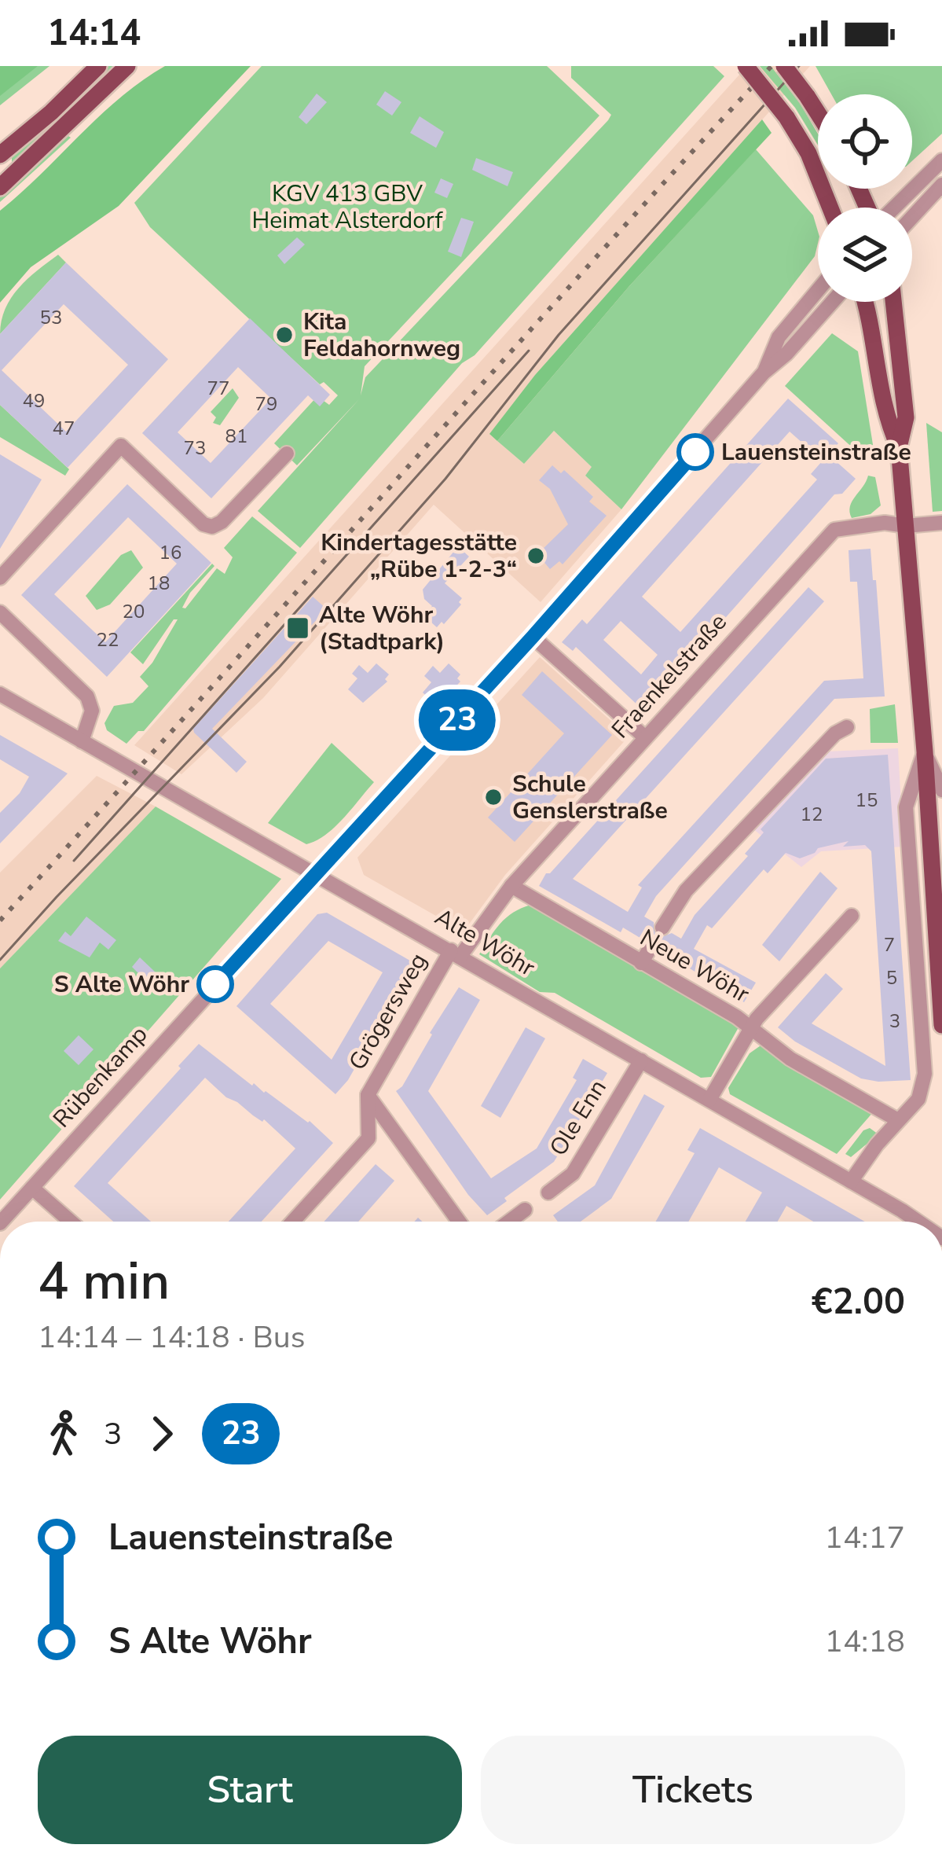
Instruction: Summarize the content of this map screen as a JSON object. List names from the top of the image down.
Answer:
{
  "streets": {
    "street": [
      "Fraenkelstraße",
      "Alte Wöhr",
      "Neue Wöhr",
      "Grögersweg",
      "Rübenkamp",
      "Ole Enn"
    ]
  },
  "crossings": [
    ["Fraenkelstraße", "Alte Wöhr"],
    ["Fraenkelstraße", "Neue Wöhr"],
    ["Fraenkelstraße", "Grögersweg"],
    ["Alte Wöhr", "Grögersweg"],
    ["Alte Wöhr", "Rübenkamp"],
    ["Alte Wöhr", "Ole Enn"]
  ],
  "parks": ["KGV 413 GBV Heimat Alsterdorf"],
  "places": {
    "other": [
      "Kita Feldahornweg",
      "Lauensteinstraße",
      "Kindertagesstätte „Rübe 1-2-3“",
      "Schule Genslerstraße",
      "S Alte Wöhr"
    ],
    "transit": ["Alte Wöhr (Stadtpark)"]
  },
  "lines": ["bus line 23"],
  "house_numbers": [
    "53",
    "77",
    "49",
    "79",
    "47",
    "81",
    "73",
    "16",
    "18",
    "20",
    "22",
    "15",
    "12",
    "7",
    "5",
    "3"
  ],
  "page": {
    "status": "14:14",
    "on_map": "23",
    "heading": ["4 min", "14:14 – 14:18 · Bus", "€2.00"],
    "legs": ["3", "23"],
    "list": [
      {
        "name": "Lauensteinstraße",
        "value": "14:17"
      },
      {
        "name": "S Alte Wöhr",
        "value": "14:18"
      }
    ],
    "buttons": ["Start", "Tickets"]
  }
}
